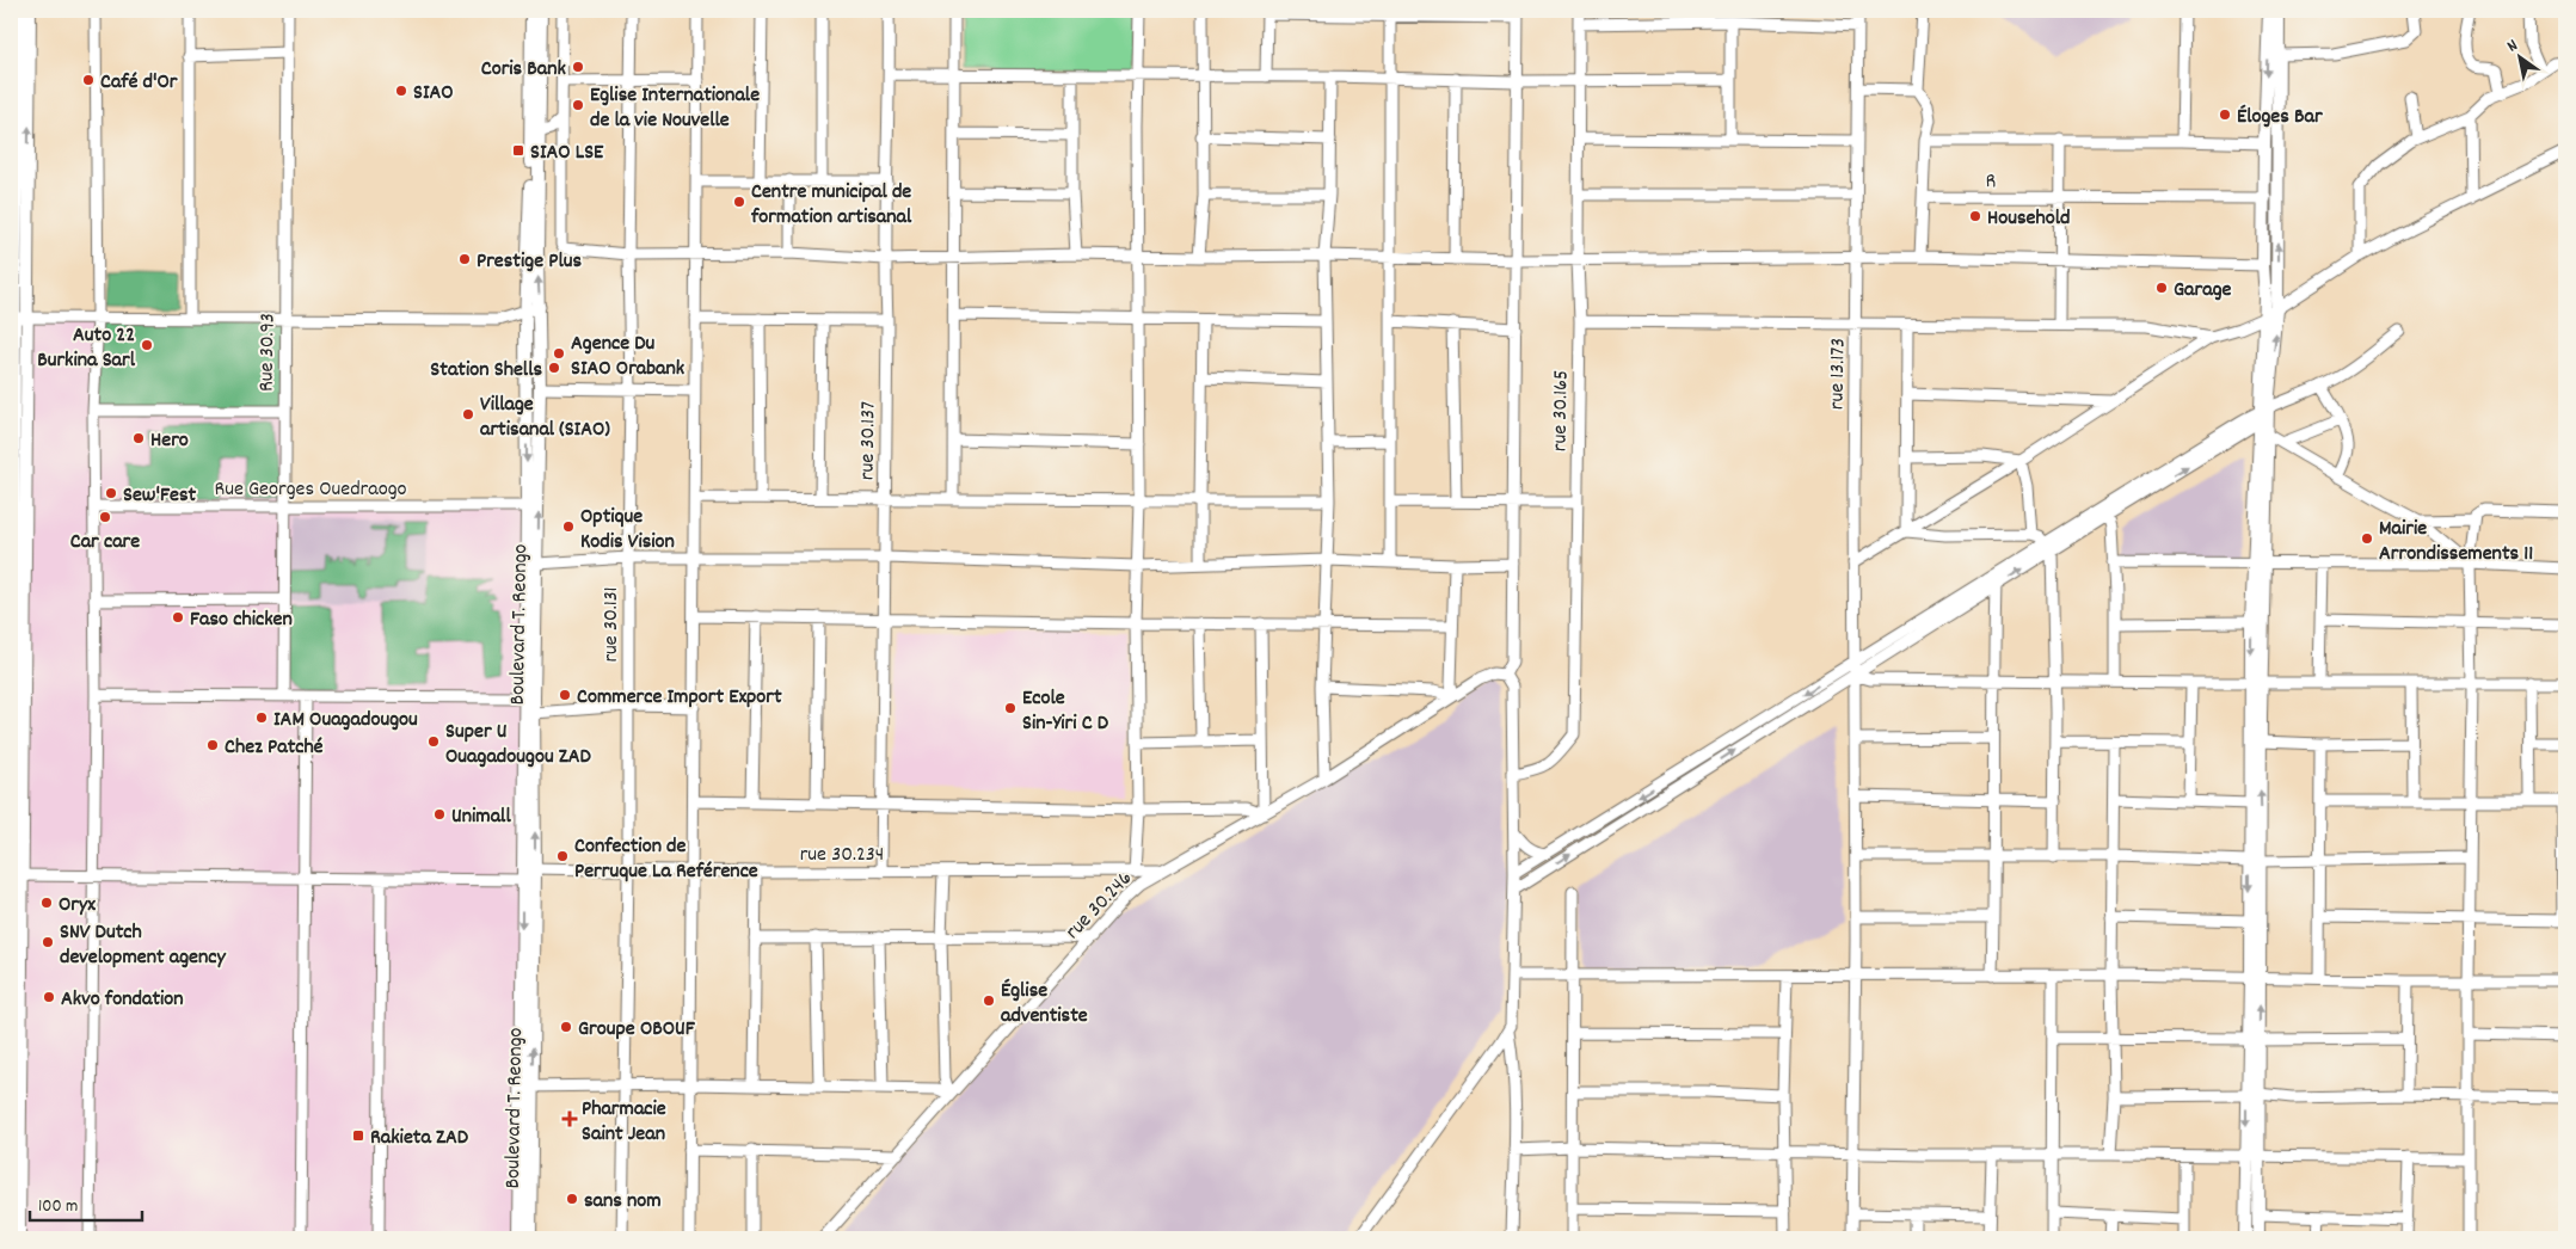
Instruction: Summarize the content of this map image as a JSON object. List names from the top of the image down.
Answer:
{
  "streets": {
    "main road": ["Boulevard T. Reongo"],
    "street": [
      "R",
      "Rue 30.93",
      "rue 13.173",
      "rue 30.165",
      "rue 30.137",
      "Rue Georges Ouedraogo",
      "rue 30.131",
      "rue 30.234",
      "rue 30.246"
    ]
  },
  "crossings": [
    ["Rue 30.93", "Rue Georges Ouedraogo"],
    ["rue 30.137", "rue 30.234"],
    ["Rue Georges Ouedraogo", "Boulevard T. Reongo"],
    ["Boulevard T. Reongo", "rue 30.234"],
    ["rue 30.131", "rue 30.234"],
    ["rue 30.234", "rue 30.246"]
  ],
  "places": {
    "other": [
      "Coris Bank",
      "Café d'Or",
      "SIAO",
      "Eglise Internationale de la vie Nouvelle",
      "Éloges Bar",
      "Centre municipal de formation artisanal",
      "Household",
      "Prestige Plus",
      "Garage",
      "Auto 22 Burkina Sarl",
      "Agence Du SIAO Orabank",
      "Station Shells",
      "Village artisanal (SIAO)",
      "Hero",
      "Sew'Fest",
      "Car care",
      "Optique Kodis Vision",
      "Mairie Arrondissements 11",
      "Faso chicken",
      "Commerce Import Export",
      "Ecole Sin-Yiri C D",
      "IAM Ouagadougou",
      "Super U Ouagadougou ZAD",
      "Chez Patché",
      "Unimall",
      "Confection de Perruque La Reférence",
      "Oryx",
      "SNV Dutch development agency",
      "Akvo fondation",
      "Église adventiste",
      "Groupe OBOUF",
      "sans nom"
    ],
    "transit": ["SIAO LSE", "Rakieta ZAD"],
    "health": ["Pharmacie Saint Jean"]
  },
  "scale_bar": "100 m",
  "north": "top left"
}
